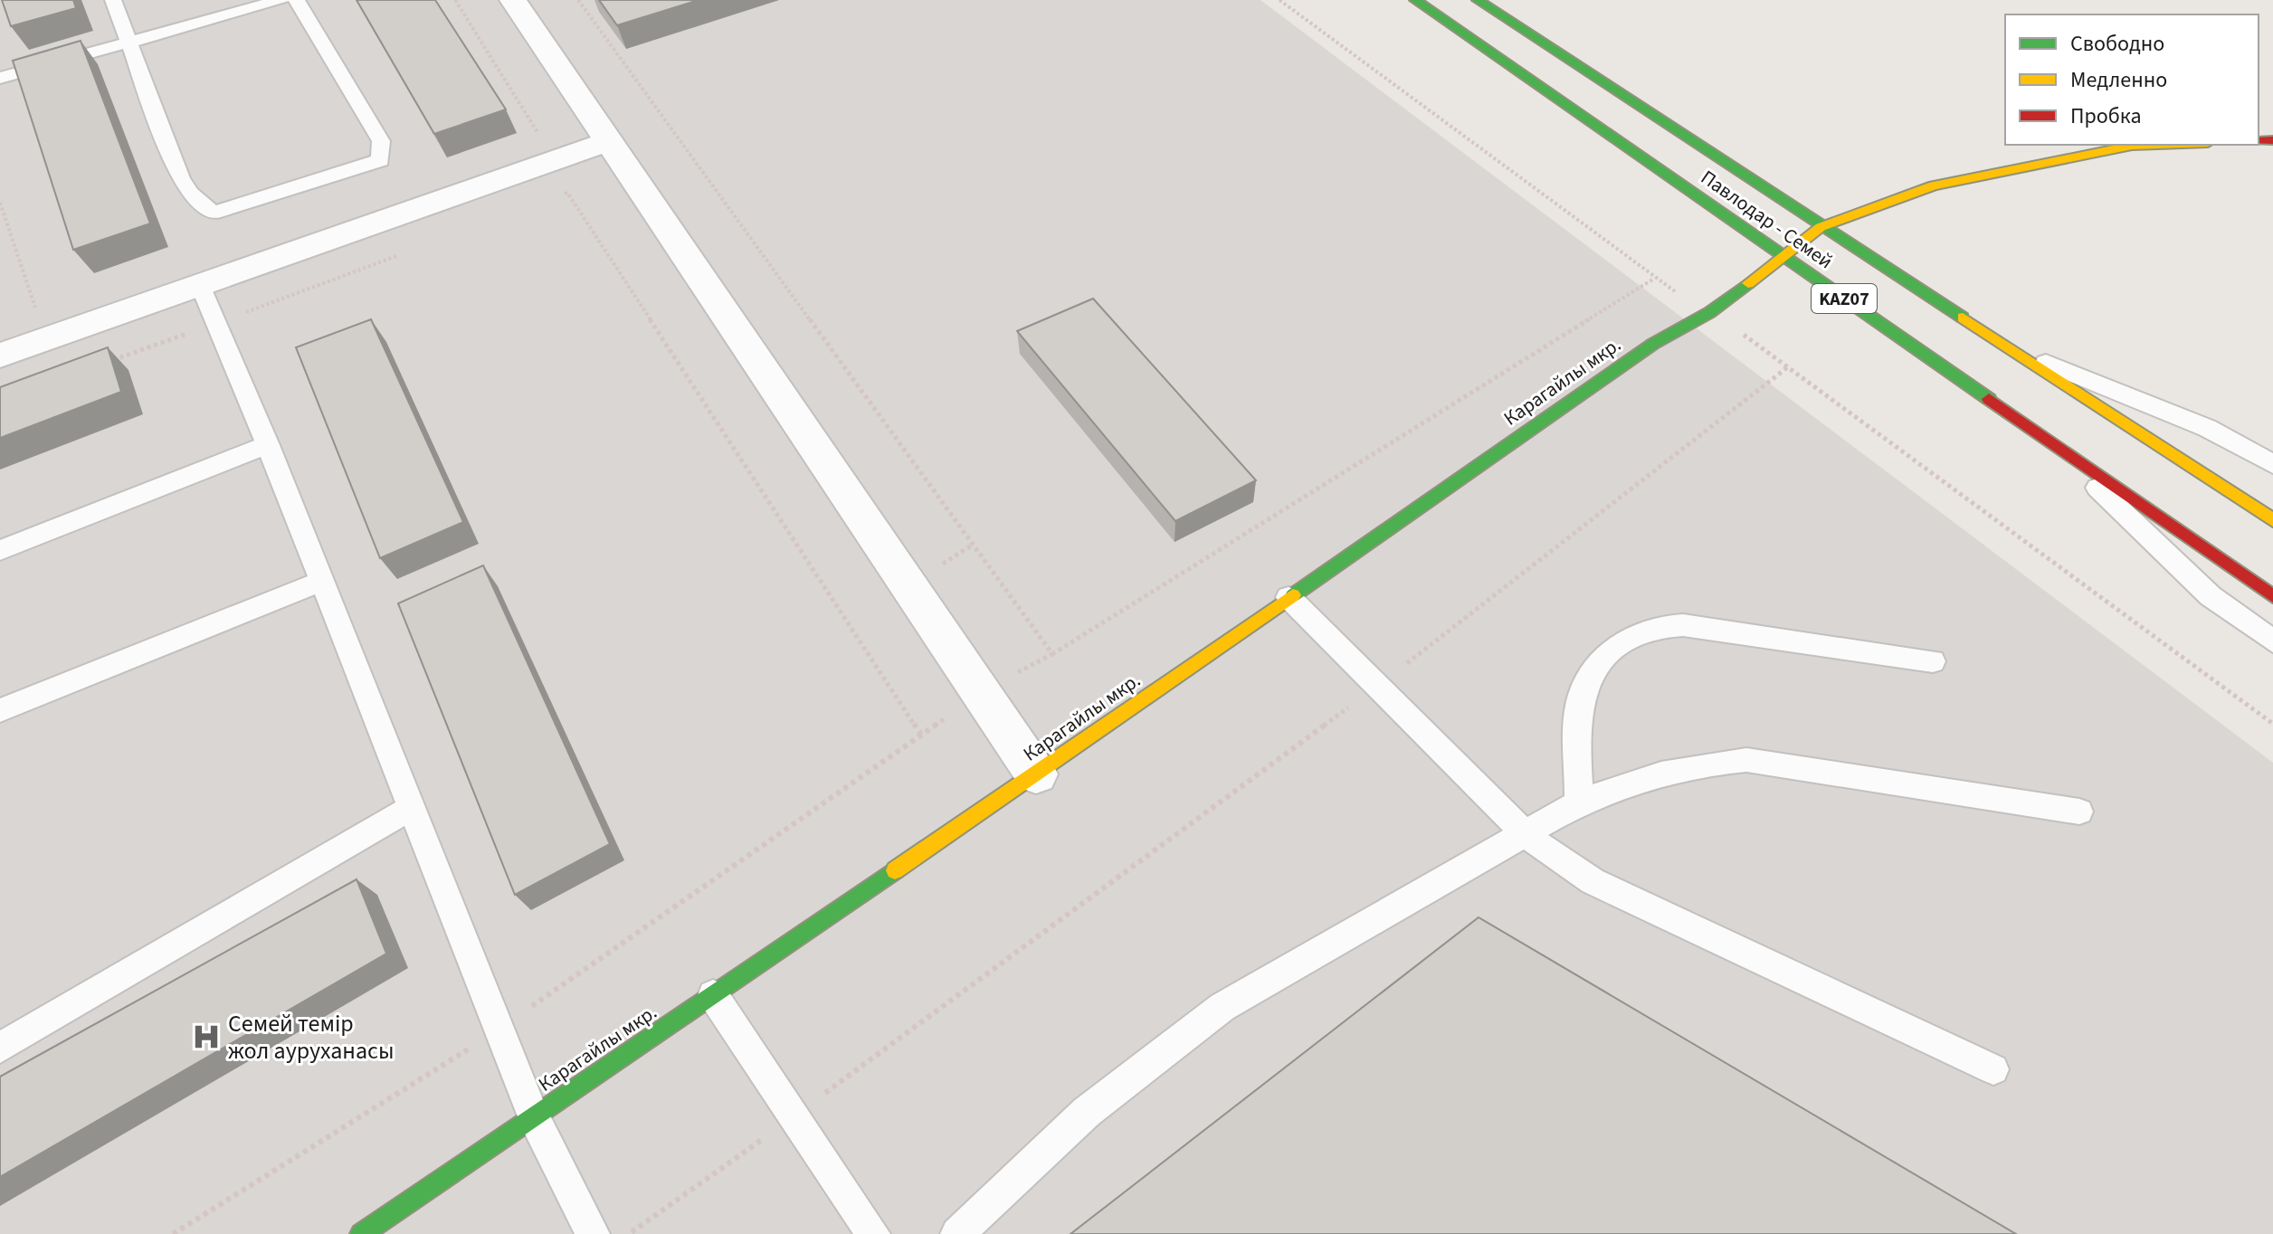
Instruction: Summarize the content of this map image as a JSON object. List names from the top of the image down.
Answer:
{
  "streets": {
    "main road": ["Павлодар - Семей", "KAZ07", "Карагайлы мкр."]
  },
  "crossings": [
    ["Павлодар - Семей", "Карагайлы мкр."]
  ],
  "places": {
    "hospital": ["Семей темір жол ауруханасы"]
  },
  "legend": ["Свободно", "Медленно", "Пробка"]
}
